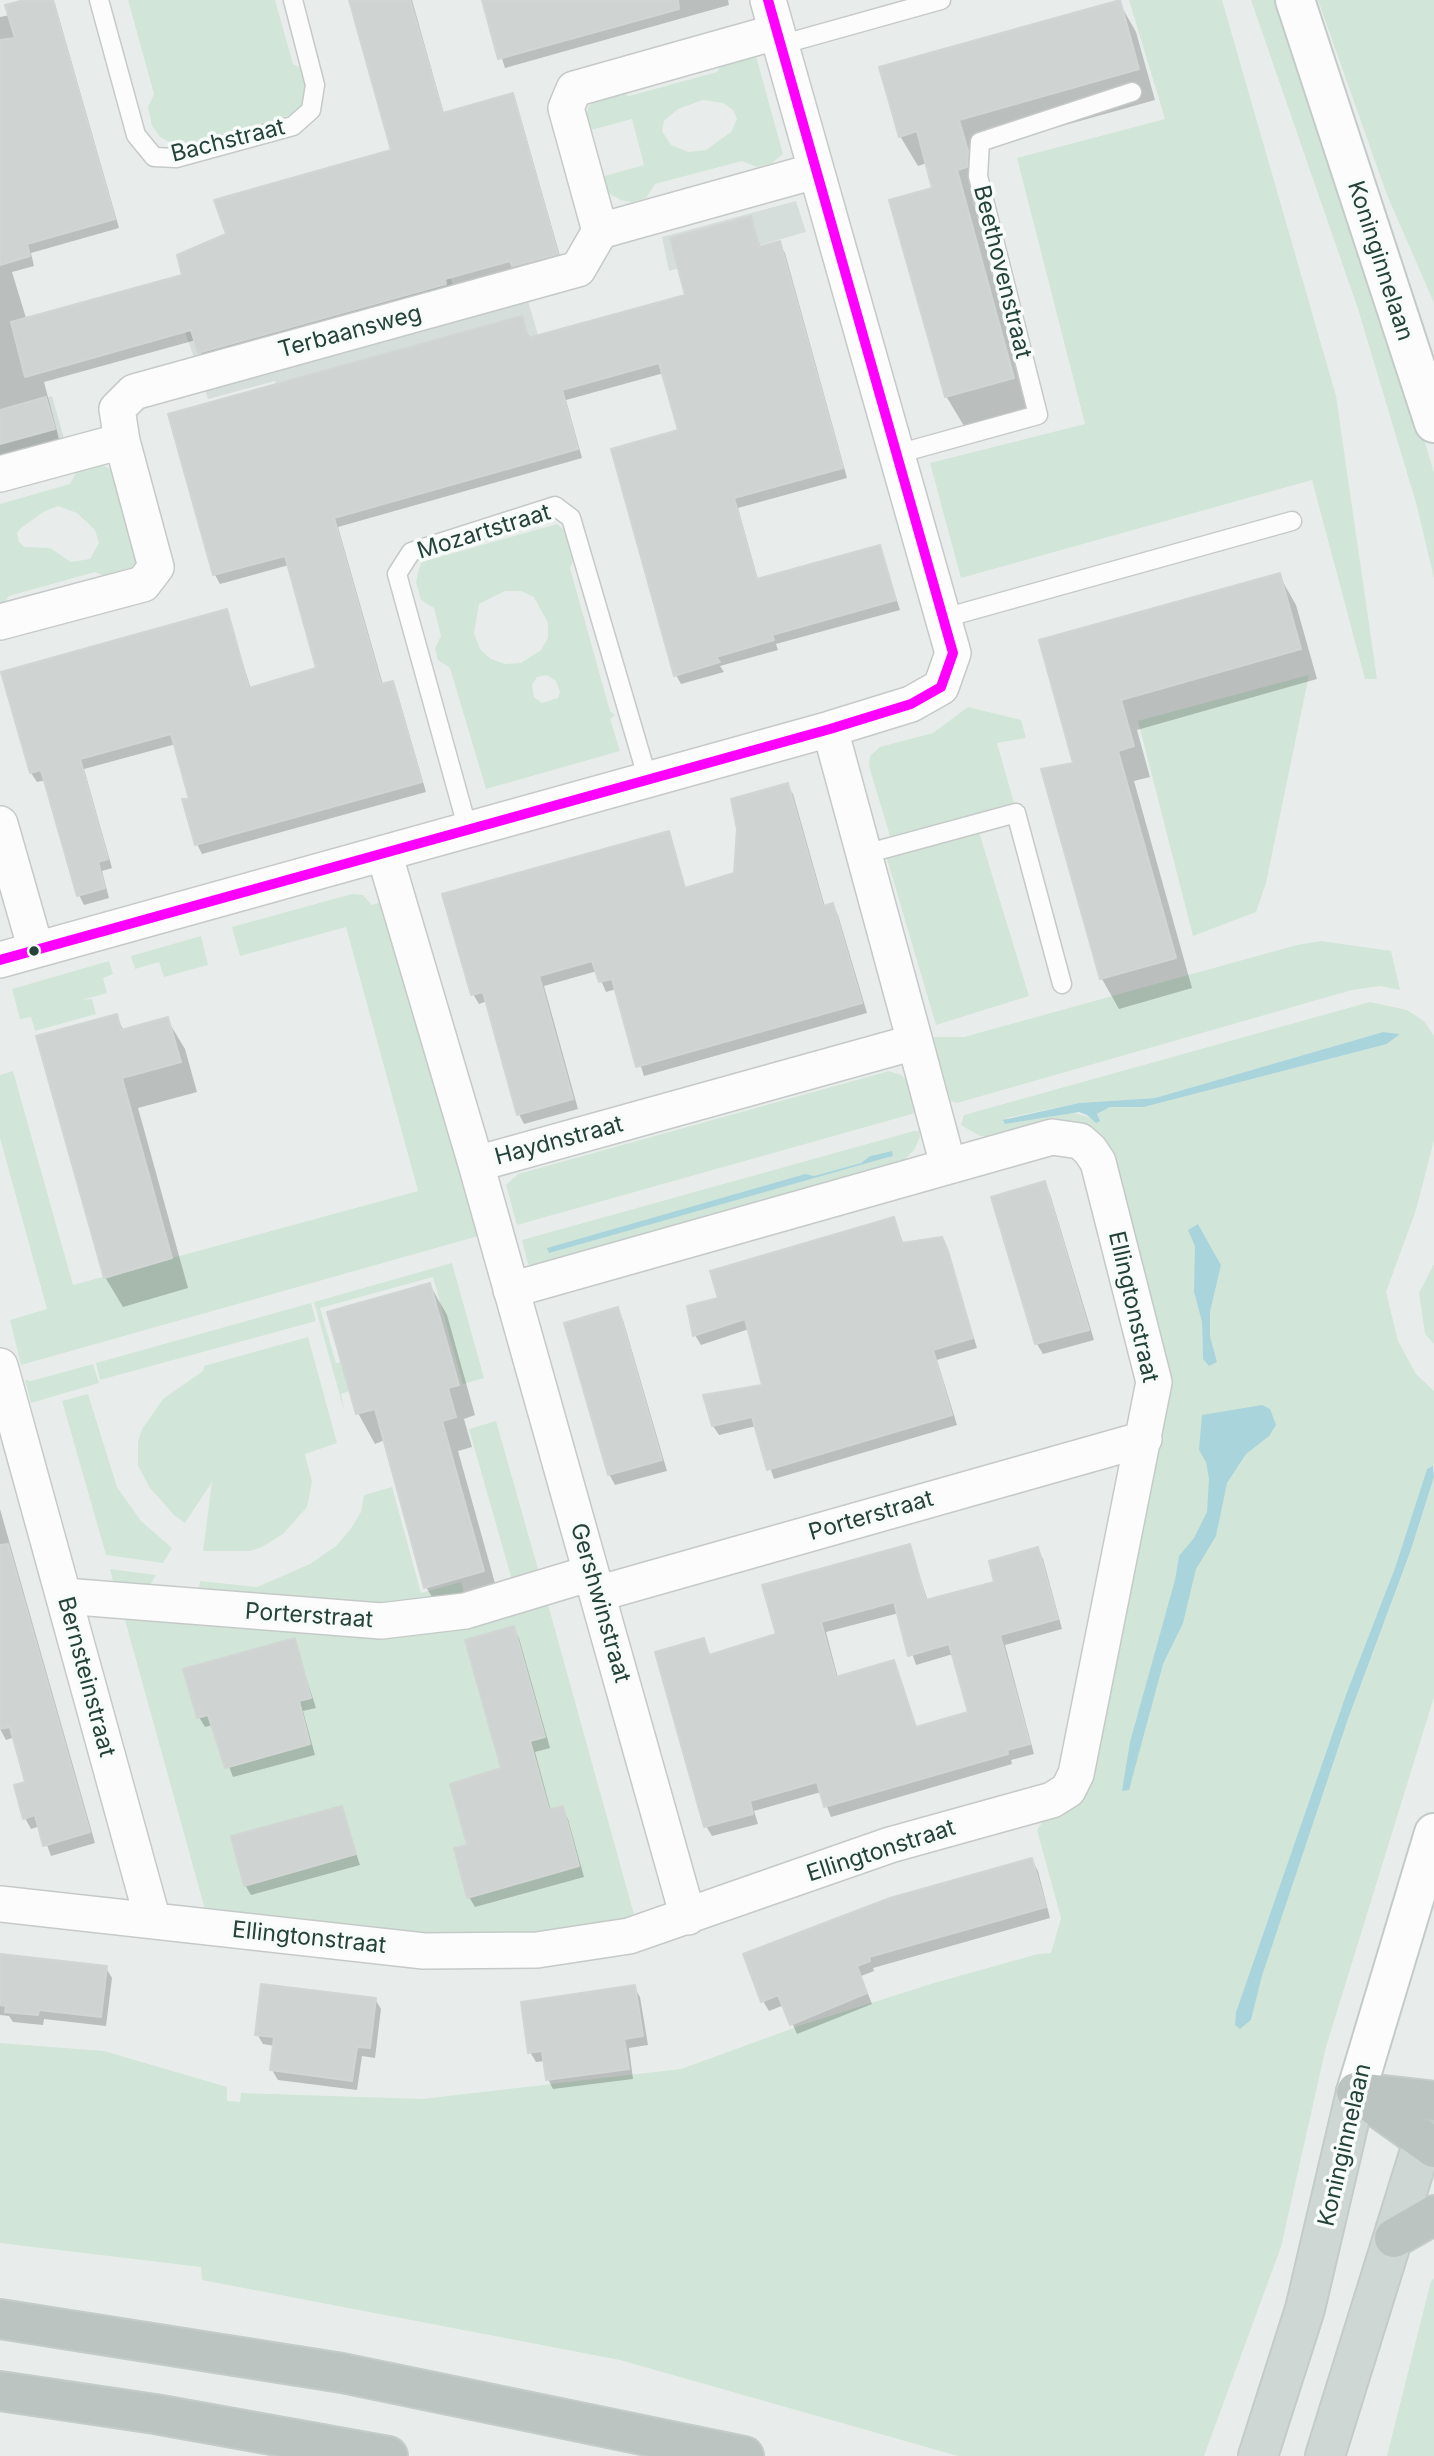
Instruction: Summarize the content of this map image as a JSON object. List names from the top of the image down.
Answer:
{
  "streets": {
    "main road": ["Koninginnelaan"],
    "street": [
      "Terbaansweg",
      "Haydnstraat",
      "Ellingtonstraat",
      "Porterstraat",
      "Gershwinstraat",
      "Bernsteinstraat"
    ],
    "lane": ["Bachstraat", "Beethovenstraat", "Mozartstraat"]
  },
  "crossings": [
    ["Haydnstraat", "Gershwinstraat"],
    ["Ellingtonstraat", "Porterstraat"],
    ["Ellingtonstraat", "Gershwinstraat"],
    ["Ellingtonstraat", "Bernsteinstraat"],
    ["Porterstraat", "Gershwinstraat"],
    ["Porterstraat", "Bernsteinstraat"]
  ]
}
